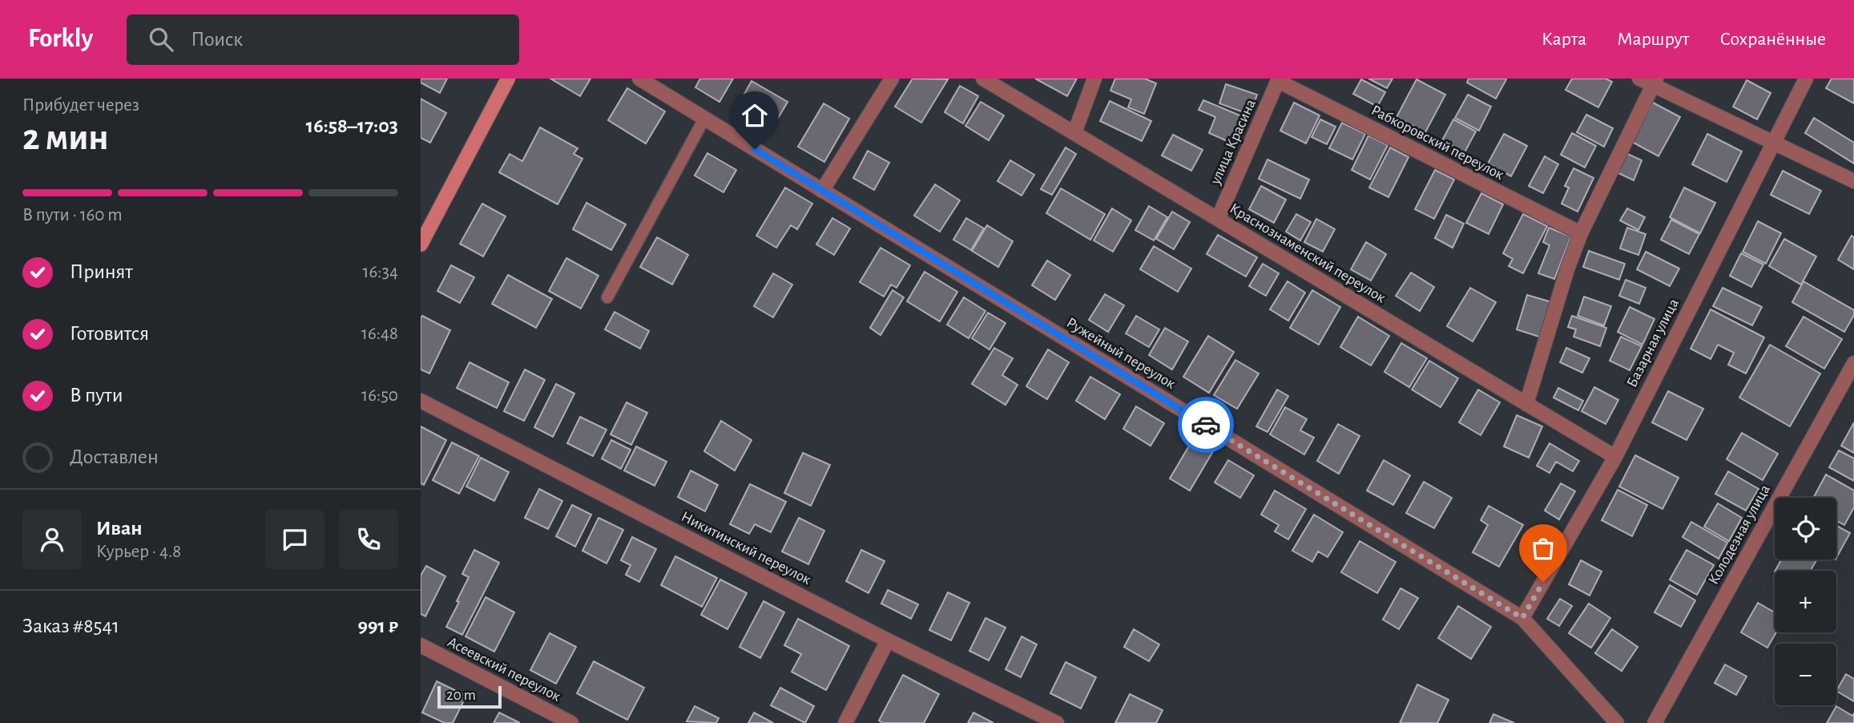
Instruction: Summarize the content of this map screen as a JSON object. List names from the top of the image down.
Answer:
{
  "streets": {
    "street": [
      "улица Красина",
      "Рабкоровский переулок",
      "Краснознаменский переулок",
      "Базарная улица",
      "Ружейный переулок",
      "Колодезная улица",
      "Никитинский переулок",
      "Асеевский переулок"
    ]
  },
  "crossings": [
    ["улица Красина", "Рабкоровский переулок"],
    ["улица Красина", "Краснознаменский переулок"],
    ["Краснознаменский переулок", "Базарная улица"],
    ["Базарная улица", "Ружейный переулок"]
  ],
  "scale_bar": "20 m",
  "page": {
    "header": "Forkly",
    "search": "Поиск",
    "nav": ["Карта", "Маршрут", "Сохранённые"],
    "heading": ["2 мин", "Прибудет через", "16:58–17:03"],
    "panel": [
      "Иван",
      "Курьер · 4.8",
      "Заказ #8541",
      "991 ₽"
    ],
    "bar": "В пути · 160 m",
    "list": [
      ["Принят", "16:34"],
      ["Готовится", "16:48"],
      ["В пути", "16:50"],
      "Доставлен"
    ],
    "map_buttons": ["+", "−"],
    "scale": "20 m"
  }
}
